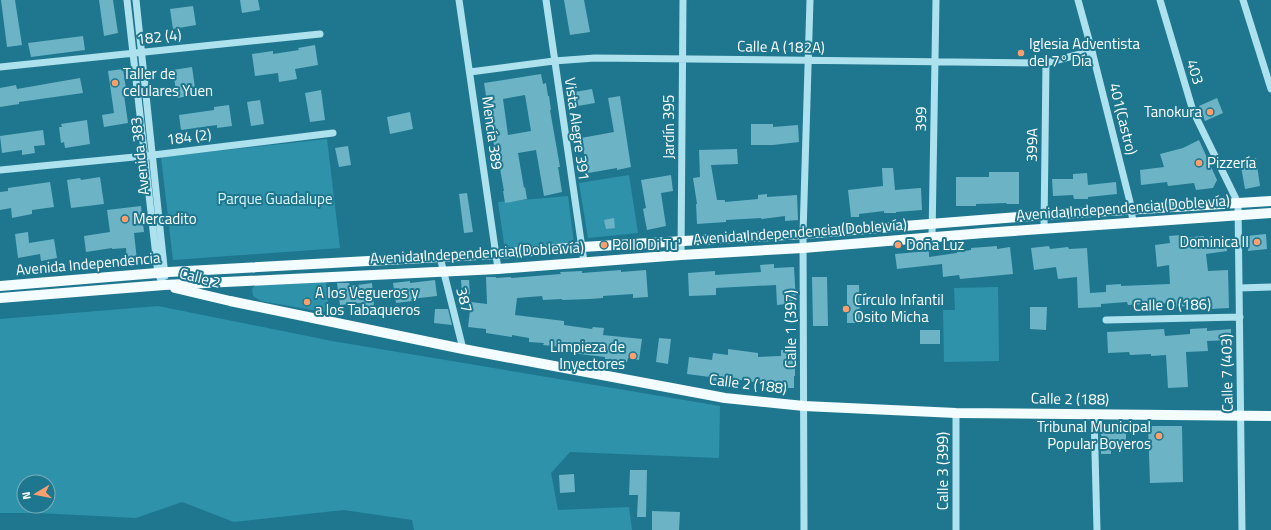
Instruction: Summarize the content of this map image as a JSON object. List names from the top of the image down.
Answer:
{
  "streets": {
    "main road": [
      "Avenida Independencia (Doble vía)",
      "Avenida Independencia",
      "Calle 2",
      "Calle 2 (188)"
    ],
    "street": [
      "182 (4)",
      "Calle A (182A)",
      "403",
      "399",
      "401(Castro)",
      "Jardín 395",
      "Vista Alegre 391",
      "Mencía 389",
      "184 (2)",
      "399A",
      "Avenida 383",
      "387",
      "Calle 0 (186)",
      "Calle 1 (397)",
      "Calle 7 (403)",
      "Calle 3 (399)"
    ]
  },
  "crossings": [
    ["182 (4)", "Avenida 383"],
    ["Calle A (182A)", "399"],
    ["Calle A (182A)", "401(Castro)"],
    ["Calle A (182A)", "Jardín 395"],
    ["Calle A (182A)", "Vista Alegre 391"],
    ["Calle A (182A)", "Mencía 389"],
    ["Calle A (182A)", "399A"],
    ["403", "Avenida Independencia (Doble vía)"],
    ["403", "Calle 7 (403)"],
    ["399", "Avenida Independencia (Doble vía)"],
    ["401(Castro)", "Avenida Independencia (Doble vía)"],
    ["Jardín 395", "Avenida Independencia (Doble vía)"],
    ["Vista Alegre 391", "Avenida Independencia (Doble vía)"],
    ["Mencía 389", "Avenida Independencia (Doble vía)"],
    ["184 (2)", "Avenida 383"],
    ["399A", "Avenida Independencia (Doble vía)"],
    ["Avenida 383", "Avenida Independencia (Doble vía)"],
    ["Avenida 383", "Avenida Independencia"],
    ["Avenida 383", "Calle 2"],
    ["Avenida Independencia (Doble vía)", "Avenida Independencia"],
    ["Avenida Independencia (Doble vía)", "Calle 2"],
    ["Avenida Independencia (Doble vía)", "387"],
    ["Avenida Independencia (Doble vía)", "Calle 1 (397)"],
    ["Avenida Independencia (Doble vía)", "Calle 7 (403)"],
    ["Avenida Independencia", "Calle 2"],
    ["Calle 2", "Calle 2 (188)"],
    ["387", "Calle 2 (188)"],
    ["Calle 0 (186)", "Calle 7 (403)"],
    ["Calle 1 (397)", "Calle 2 (188)"],
    ["Calle 7 (403)", "Calle 2 (188)"],
    ["Calle 2 (188)", "Calle 3 (399)"]
  ],
  "parks": ["Parque Guadalupe"],
  "places": [
    "Iglesia Adventista del 7° Día",
    "Taller de celulares Yuen",
    "Tanokura",
    "Pizzería",
    "Mercadito",
    "Dominica II",
    "Pollo Di Tu'",
    "Doña Luz",
    "A los Vegueros y a los Tabaqueros",
    "Círculo Infantil Osito Micha",
    "Limpieza de Inyectores",
    "Tribunal Municipal Popular Boyeros"
  ],
  "north": "left"
}
